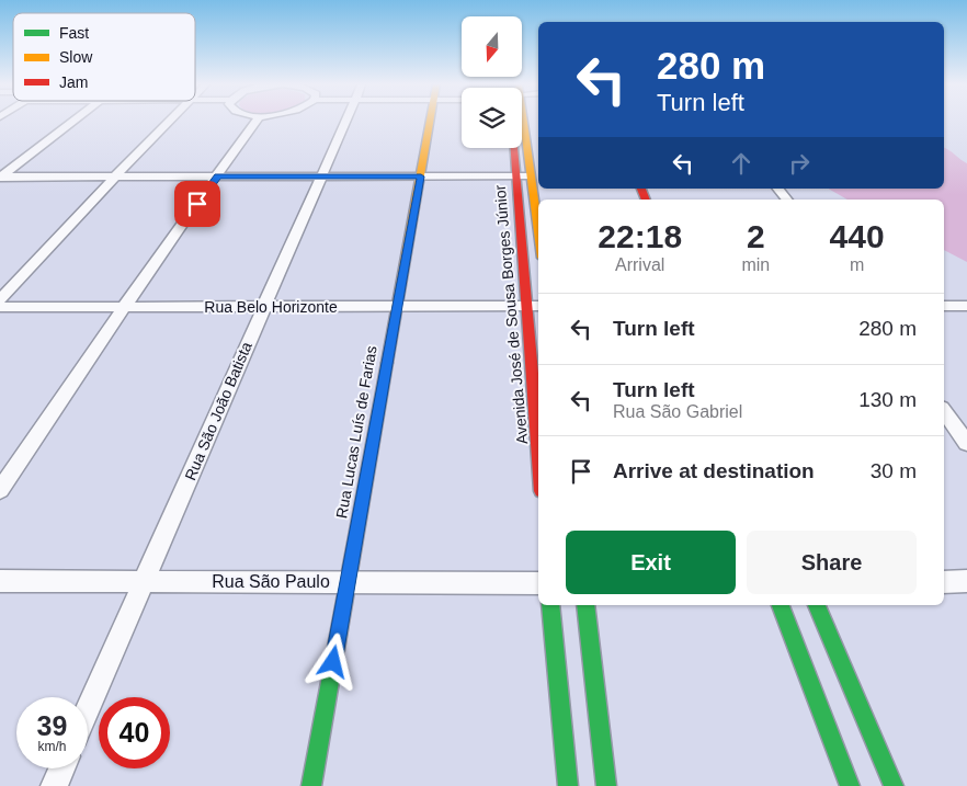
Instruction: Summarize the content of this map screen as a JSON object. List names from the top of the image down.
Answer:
{
  "streets": {
    "street": [
      "Rua Belo Horizonte",
      "Avenida José de Sousa Borges Júnior",
      "Rua São João Batista",
      "Rua Lucas Luís de Farias",
      "Rua São Paulo"
    ]
  },
  "crossings": [
    ["Rua Belo Horizonte", "Avenida José de Sousa Borges Júnior"],
    ["Rua Belo Horizonte", "Rua São João Batista"],
    ["Rua Belo Horizonte", "Rua Lucas Luís de Farias"],
    ["Rua São João Batista", "Rua São Paulo"],
    ["Rua Lucas Luís de Farias", "Rua São Paulo"]
  ],
  "legend": ["Fast", "Slow", "Jam"],
  "north": "bottom",
  "page": {
    "turn": ["280 m", "Turn left"],
    "eta": [
      "22:18",
      "Arrival",
      "2",
      "min",
      "440",
      "m"
    ],
    "list": [
      {
        "name": "Turn left",
        "value": "280 m"
      },
      {
        "name": "Turn left",
        "note": "Rua São Gabriel",
        "value": "130 m"
      },
      {
        "name": "Arrive at destination",
        "value": "30 m"
      }
    ],
    "buttons": ["Exit", "Share"],
    "speed": "39 km/h",
    "limit": "40"
  }
}
